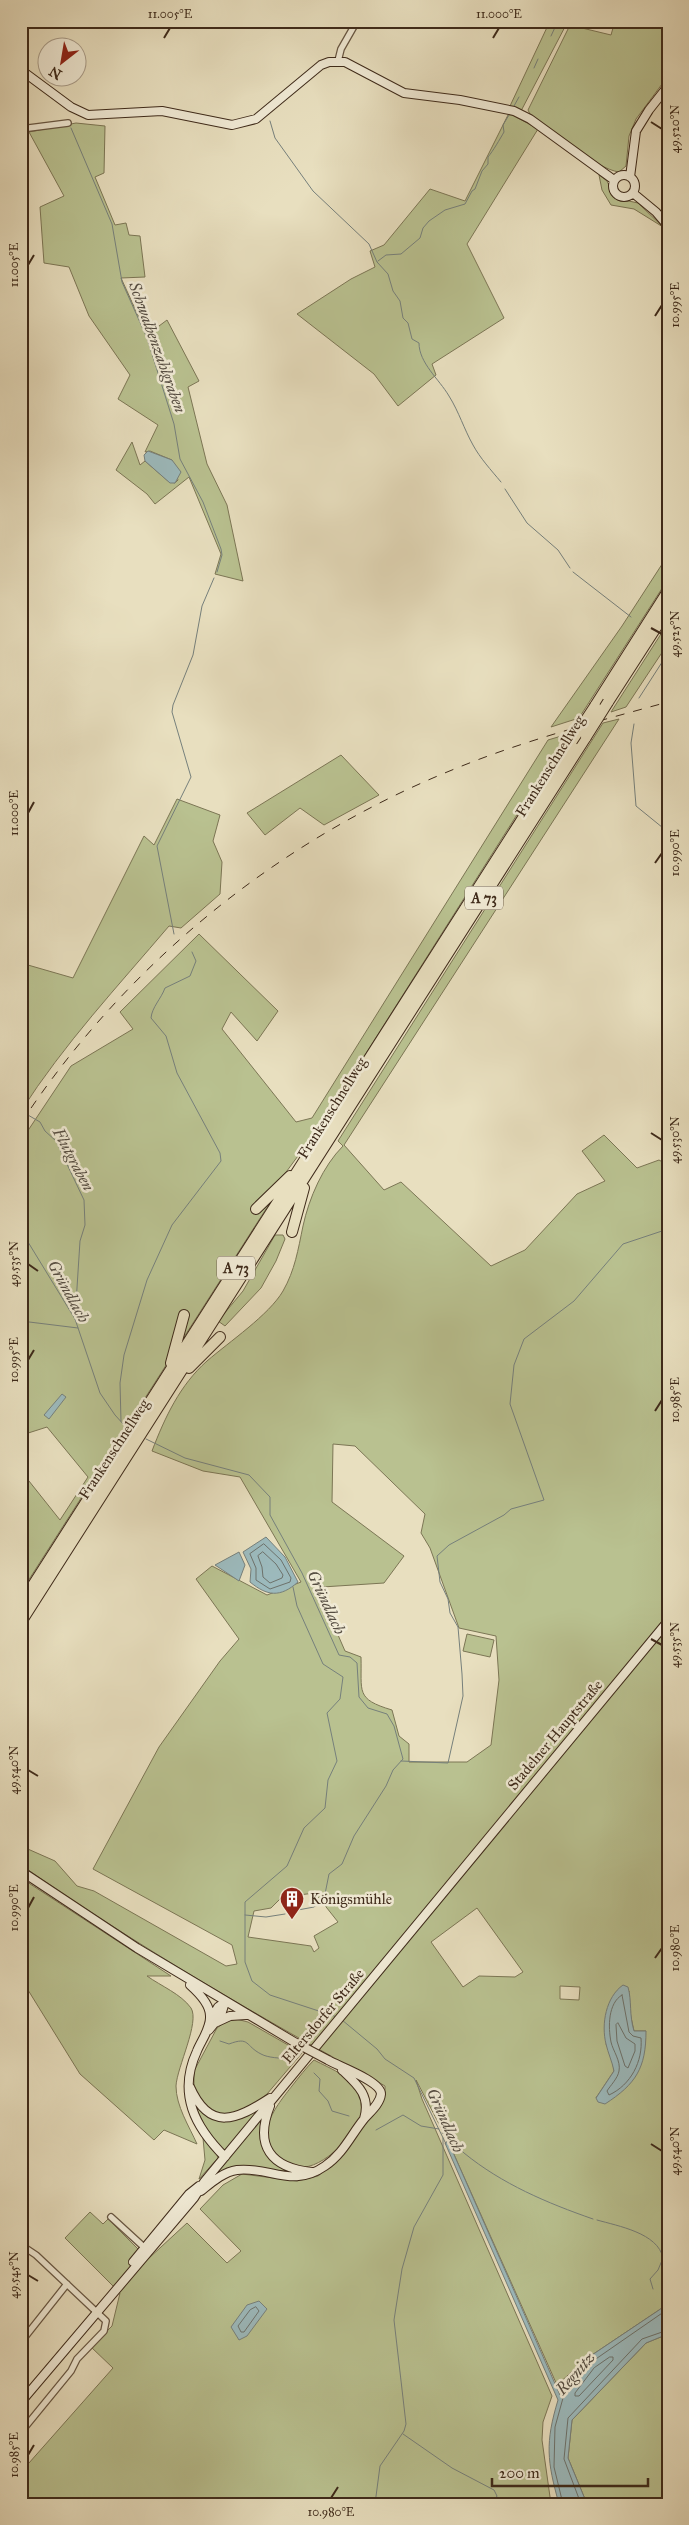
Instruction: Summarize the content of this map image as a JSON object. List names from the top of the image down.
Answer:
{
  "streets": {
    "highway": ["Frankenschnellweg", "A 73"],
    "main road": ["Stadelner Hauptstraße", "Eltersdorfer Straße"]
  },
  "crossings": [
    ["Stadelner Hauptstraße", "Eltersdorfer Straße"]
  ],
  "water": [
    "Schwalbenzahlgraben",
    "Flutgraben",
    "Gründlach",
    "Regnitz"
  ],
  "places": {
    "building": ["Königsmühle"]
  },
  "scale_bar": "200 m",
  "north": "bottom left",
  "coordinates": [
    "11.005°E",
    "11.000°E",
    "49.520°N",
    "10.995°E",
    "49.525°N",
    "10.990°E",
    "49.530°N",
    "49.535°N",
    "10.985°E",
    "49.540°N",
    "10.980°E",
    "49.545°N"
  ]
}
